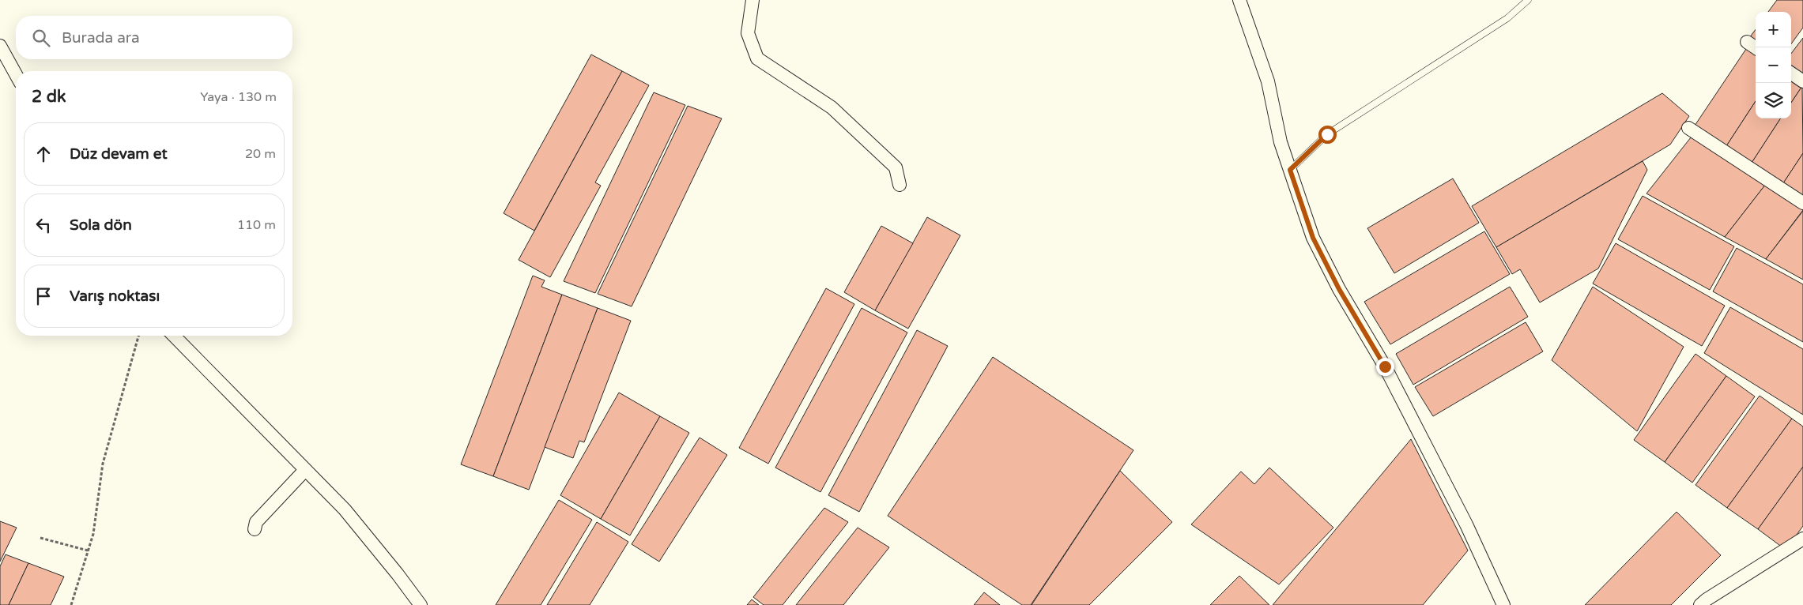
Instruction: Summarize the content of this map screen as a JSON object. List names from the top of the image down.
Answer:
{
  "page": {
    "map_buttons": ["+", "−"],
    "search": "Burada ara",
    "heading": ["2 dk", "Yaya · 130 m"],
    "list": [
      ["Düz devam et", "20 m"],
      ["Sola dön", "110 m"],
      "Varış noktası"
    ]
  }
}
